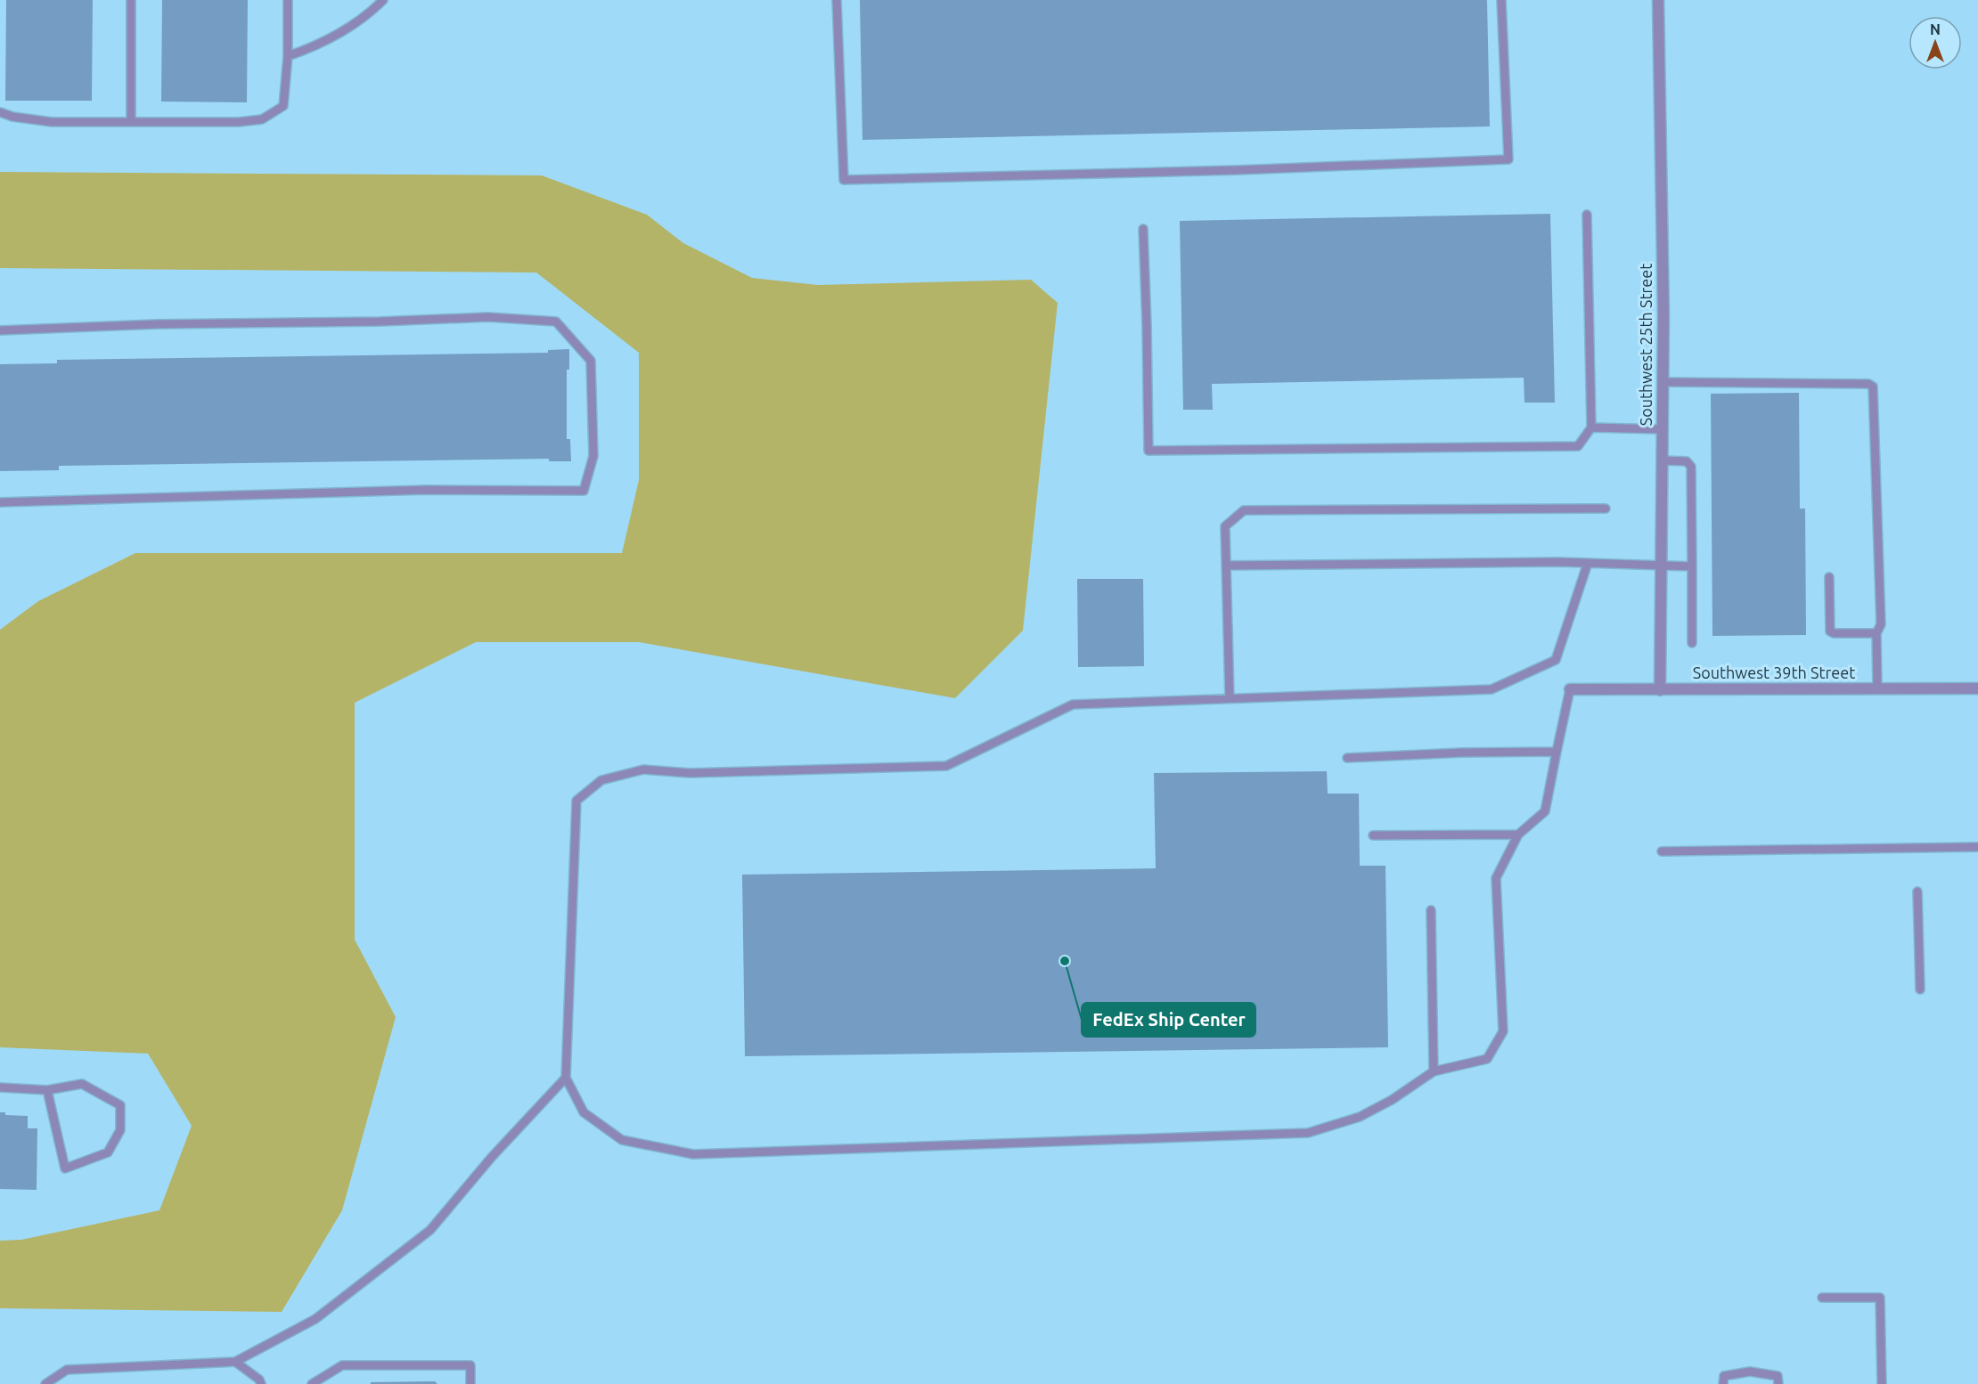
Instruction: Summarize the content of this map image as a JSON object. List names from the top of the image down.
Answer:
{
  "streets": {
    "street": ["Southwest 25th Street", "Southwest 39th Street"]
  },
  "crossings": [
    ["Southwest 25th Street", "Southwest 39th Street"]
  ],
  "places": ["FedEx Ship Center"],
  "north": "top"
}
